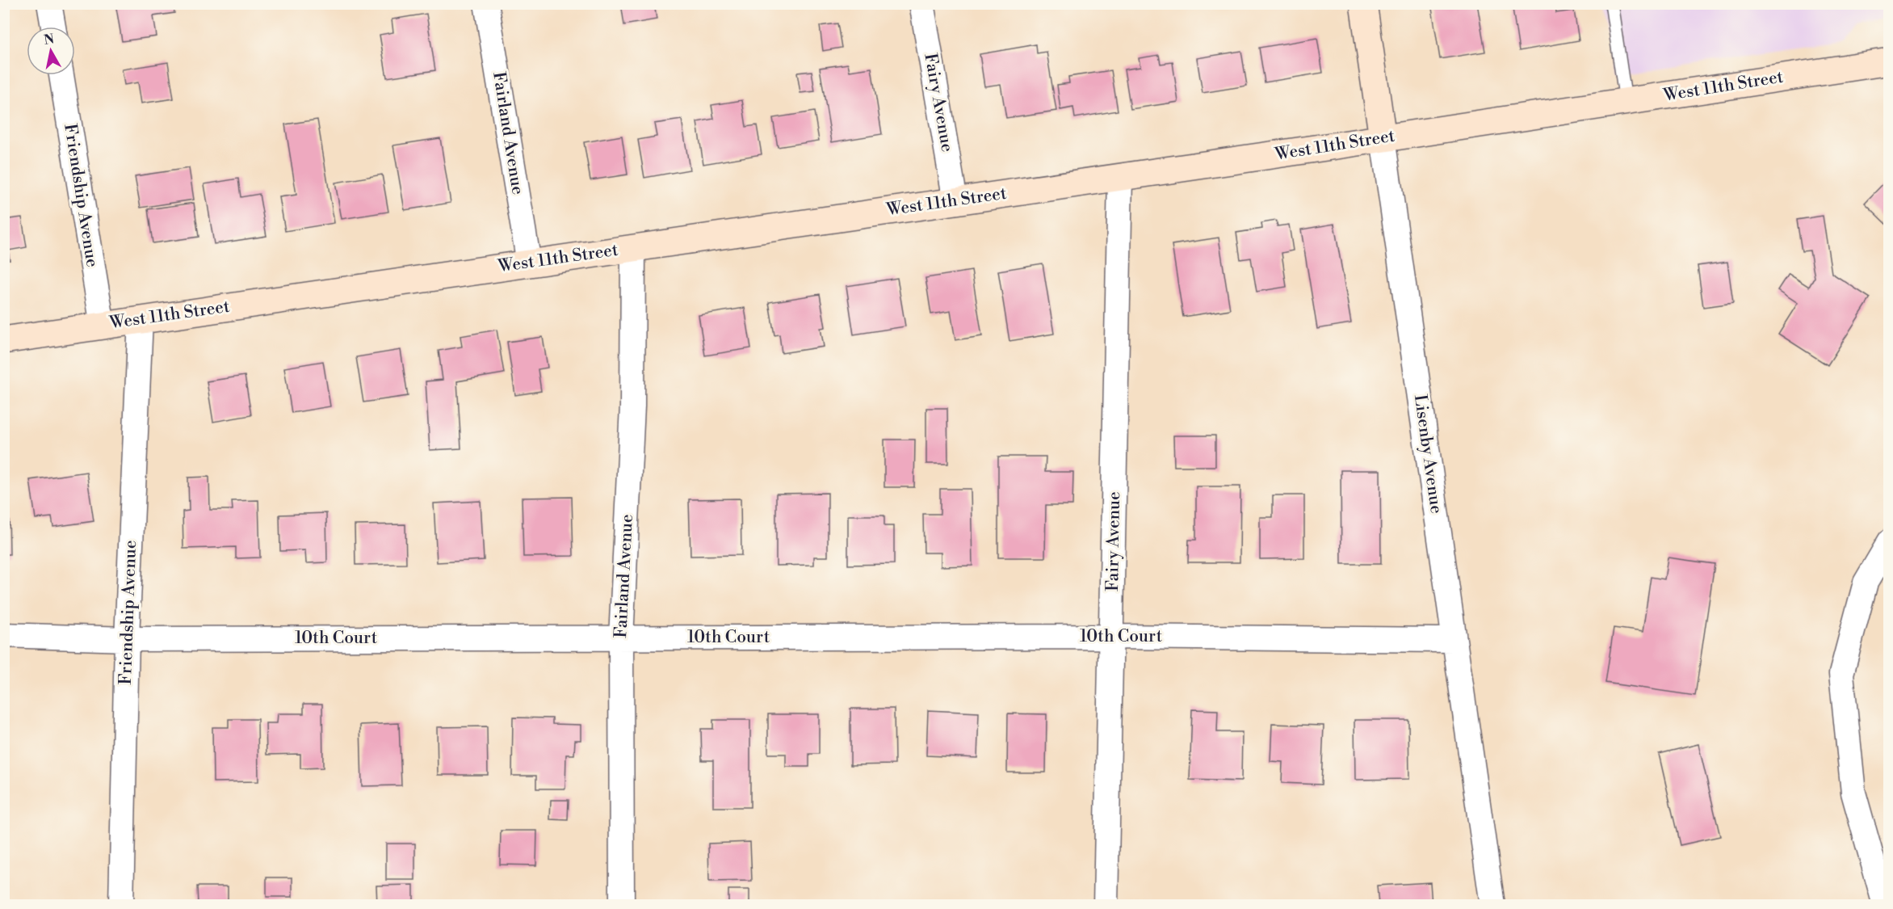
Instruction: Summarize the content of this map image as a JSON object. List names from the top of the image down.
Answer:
{
  "streets": {
    "main road": ["West 11th Street", "Lisenby Avenue"],
    "street": [
      "Fairy Avenue",
      "Fairland Avenue",
      "Friendship Avenue",
      "10th Court"
    ]
  },
  "crossings": [
    ["West 11th Street", "Fairy Avenue"],
    ["West 11th Street", "Fairland Avenue"],
    ["West 11th Street", "Friendship Avenue"],
    ["West 11th Street", "Lisenby Avenue"],
    ["Fairy Avenue", "10th Court"],
    ["Fairland Avenue", "10th Court"],
    ["Friendship Avenue", "10th Court"],
    ["Lisenby Avenue", "10th Court"]
  ],
  "north": "top"
}
